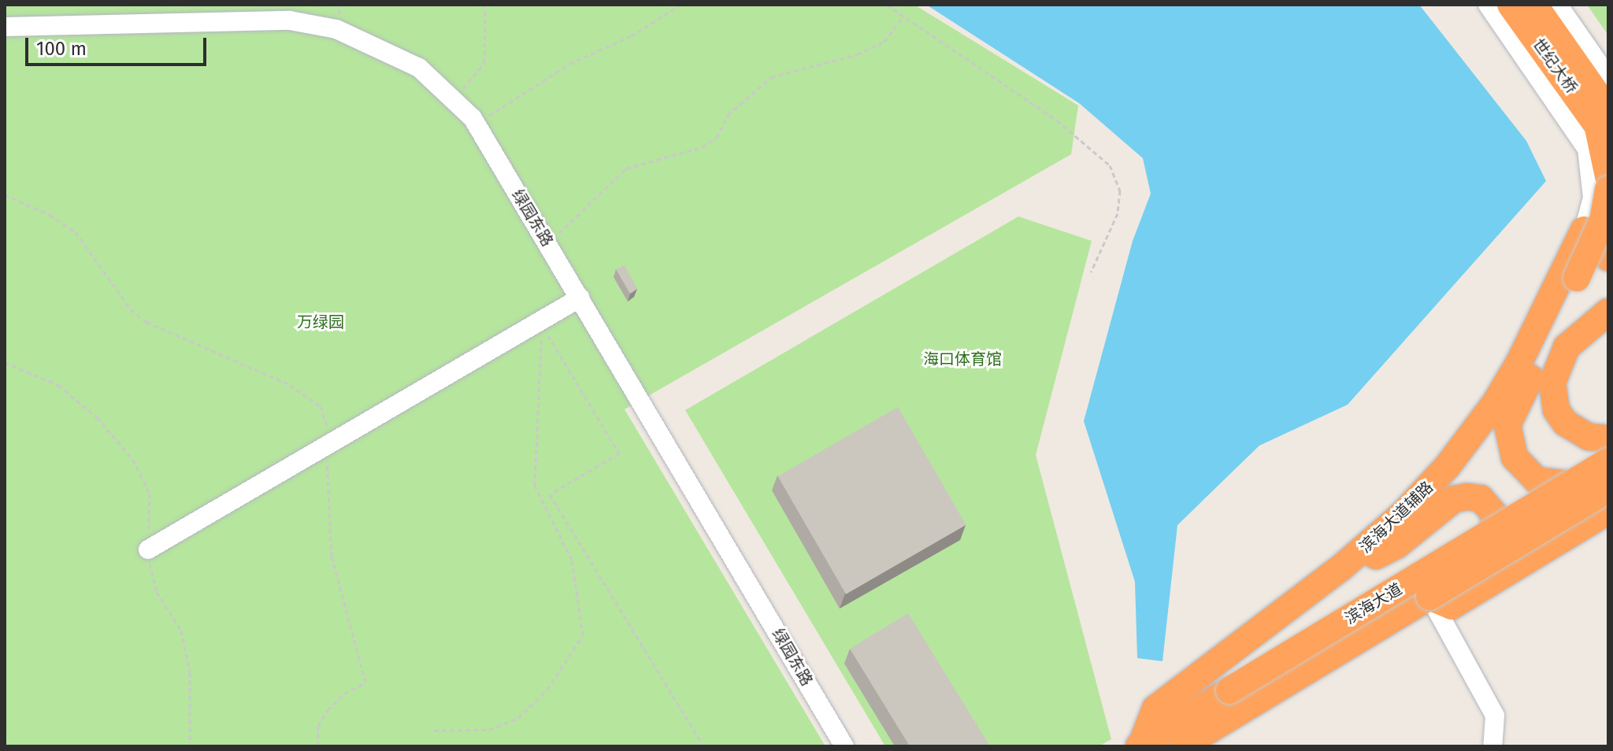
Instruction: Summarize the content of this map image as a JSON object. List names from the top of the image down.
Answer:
{
  "streets": {
    "highway": ["世纪大桥", "滨海大道辅路", "滨海大道"],
    "street": ["绿园东路"]
  },
  "crossings": [
    ["滨海大道辅路", "滨海大道"]
  ],
  "parks": ["万绿园", "海口体育馆"],
  "scale_bar": "100 m"
}
